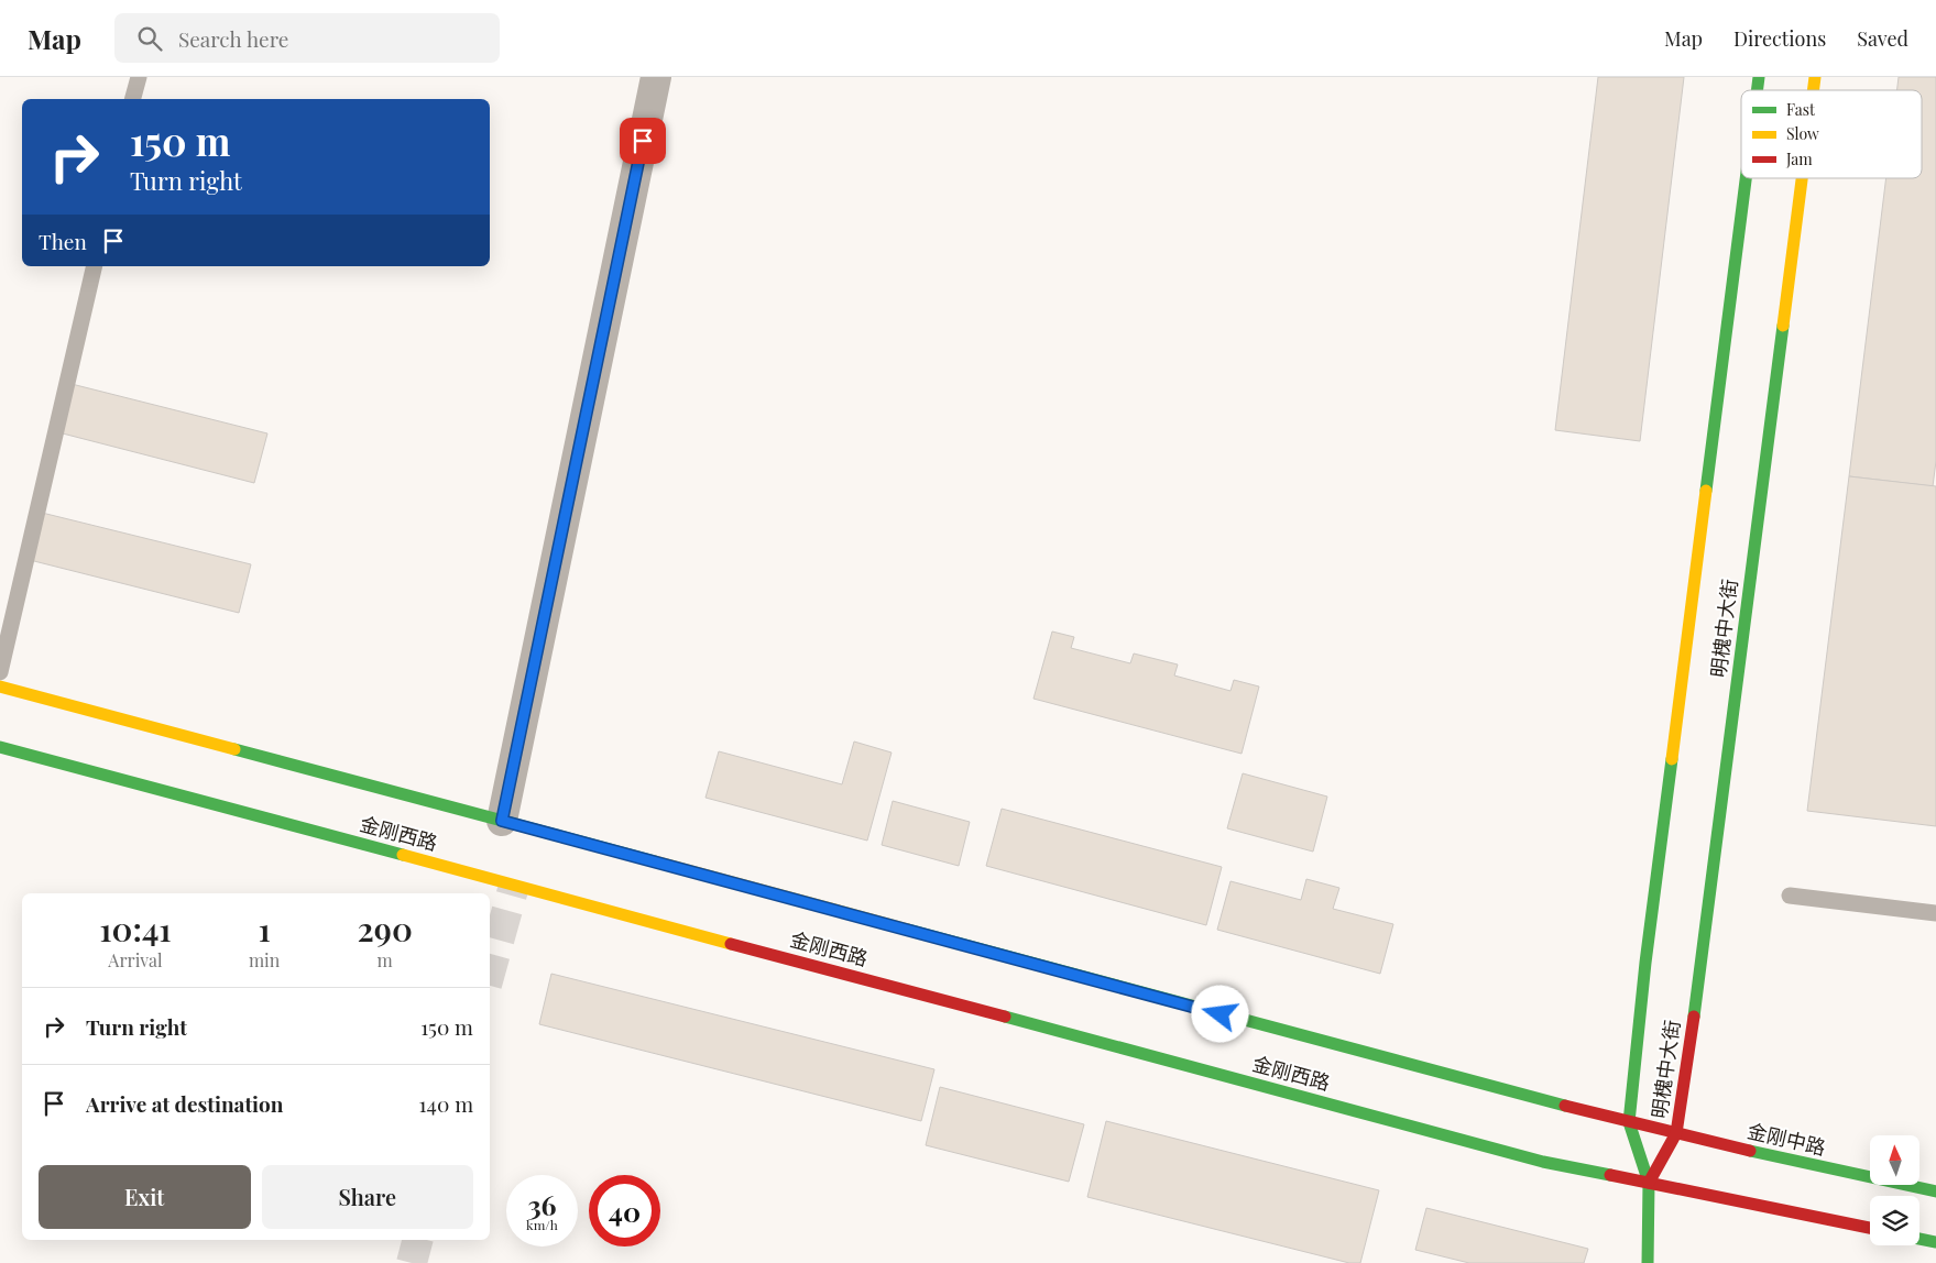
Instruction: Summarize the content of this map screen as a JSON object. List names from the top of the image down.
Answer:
{
  "streets": {
    "street": ["明槐中大街", "金刚西路", "金刚中路"]
  },
  "crossings": [
    ["明槐中大街", "金刚西路"],
    ["明槐中大街", "金刚中路"],
    ["金刚西路", "金刚中路"]
  ],
  "legend": ["Fast", "Slow", "Jam"],
  "north": "top",
  "page": {
    "header": "Map",
    "search": "Search here",
    "nav": ["Map", "Directions", "Saved"],
    "turn": ["150 m", "Turn right"],
    "then": "Then",
    "eta": [
      "10:41",
      "Arrival",
      "1",
      "min",
      "290",
      "m"
    ],
    "list": [
      {
        "name": "Turn right",
        "value": "150 m"
      },
      {
        "name": "Arrive at destination",
        "value": "140 m"
      }
    ],
    "buttons": ["Exit", "Share"],
    "speed": "36 km/h",
    "limit": "40"
  }
}
